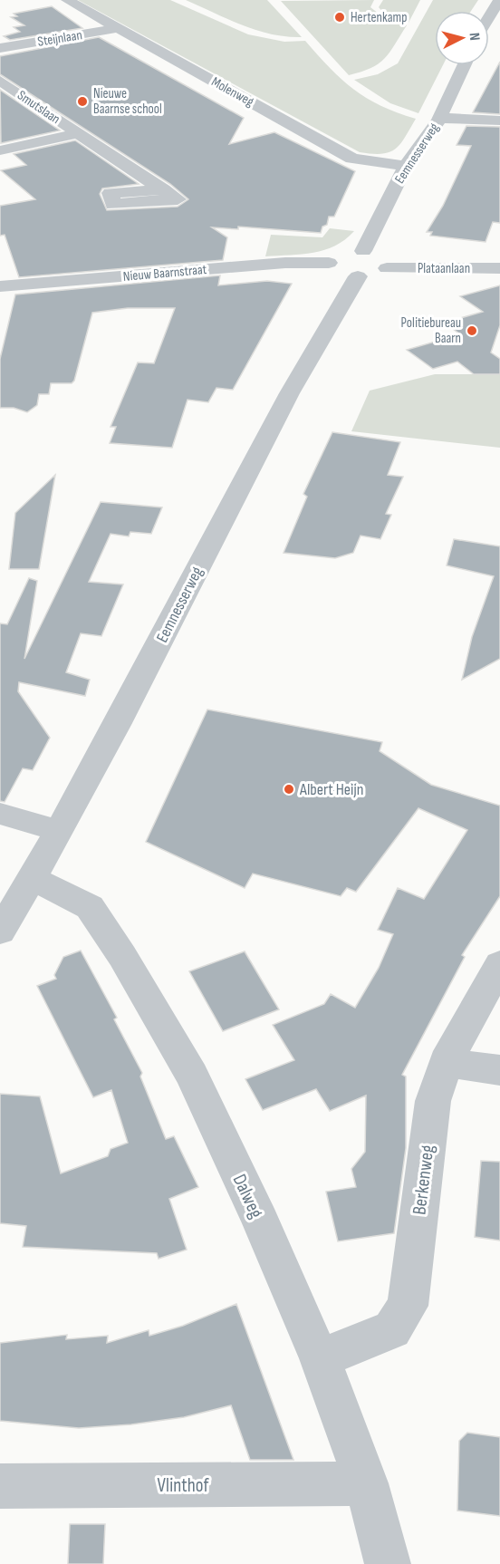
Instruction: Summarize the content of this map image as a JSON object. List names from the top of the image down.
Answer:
{
  "streets": {
    "street": [
      "Steijnlaan",
      "Molenweg",
      "Smutslaan",
      "Eemnesserweg",
      "Plataanlaan",
      "Nieuw Baarnstraat",
      "Berkenweg",
      "Dalweg",
      "Vlinthof"
    ]
  },
  "crossings": [
    ["Steijnlaan", "Molenweg"],
    ["Molenweg", "Eemnesserweg"],
    ["Eemnesserweg", "Plataanlaan"],
    ["Eemnesserweg", "Dalweg"],
    ["Berkenweg", "Dalweg"],
    ["Dalweg", "Vlinthof"]
  ],
  "places": [
    "Hertenkamp",
    "Nieuwe Baarnse school",
    "Politiebureau Baarn",
    "Albert Heijn"
  ],
  "north": "right"
}
